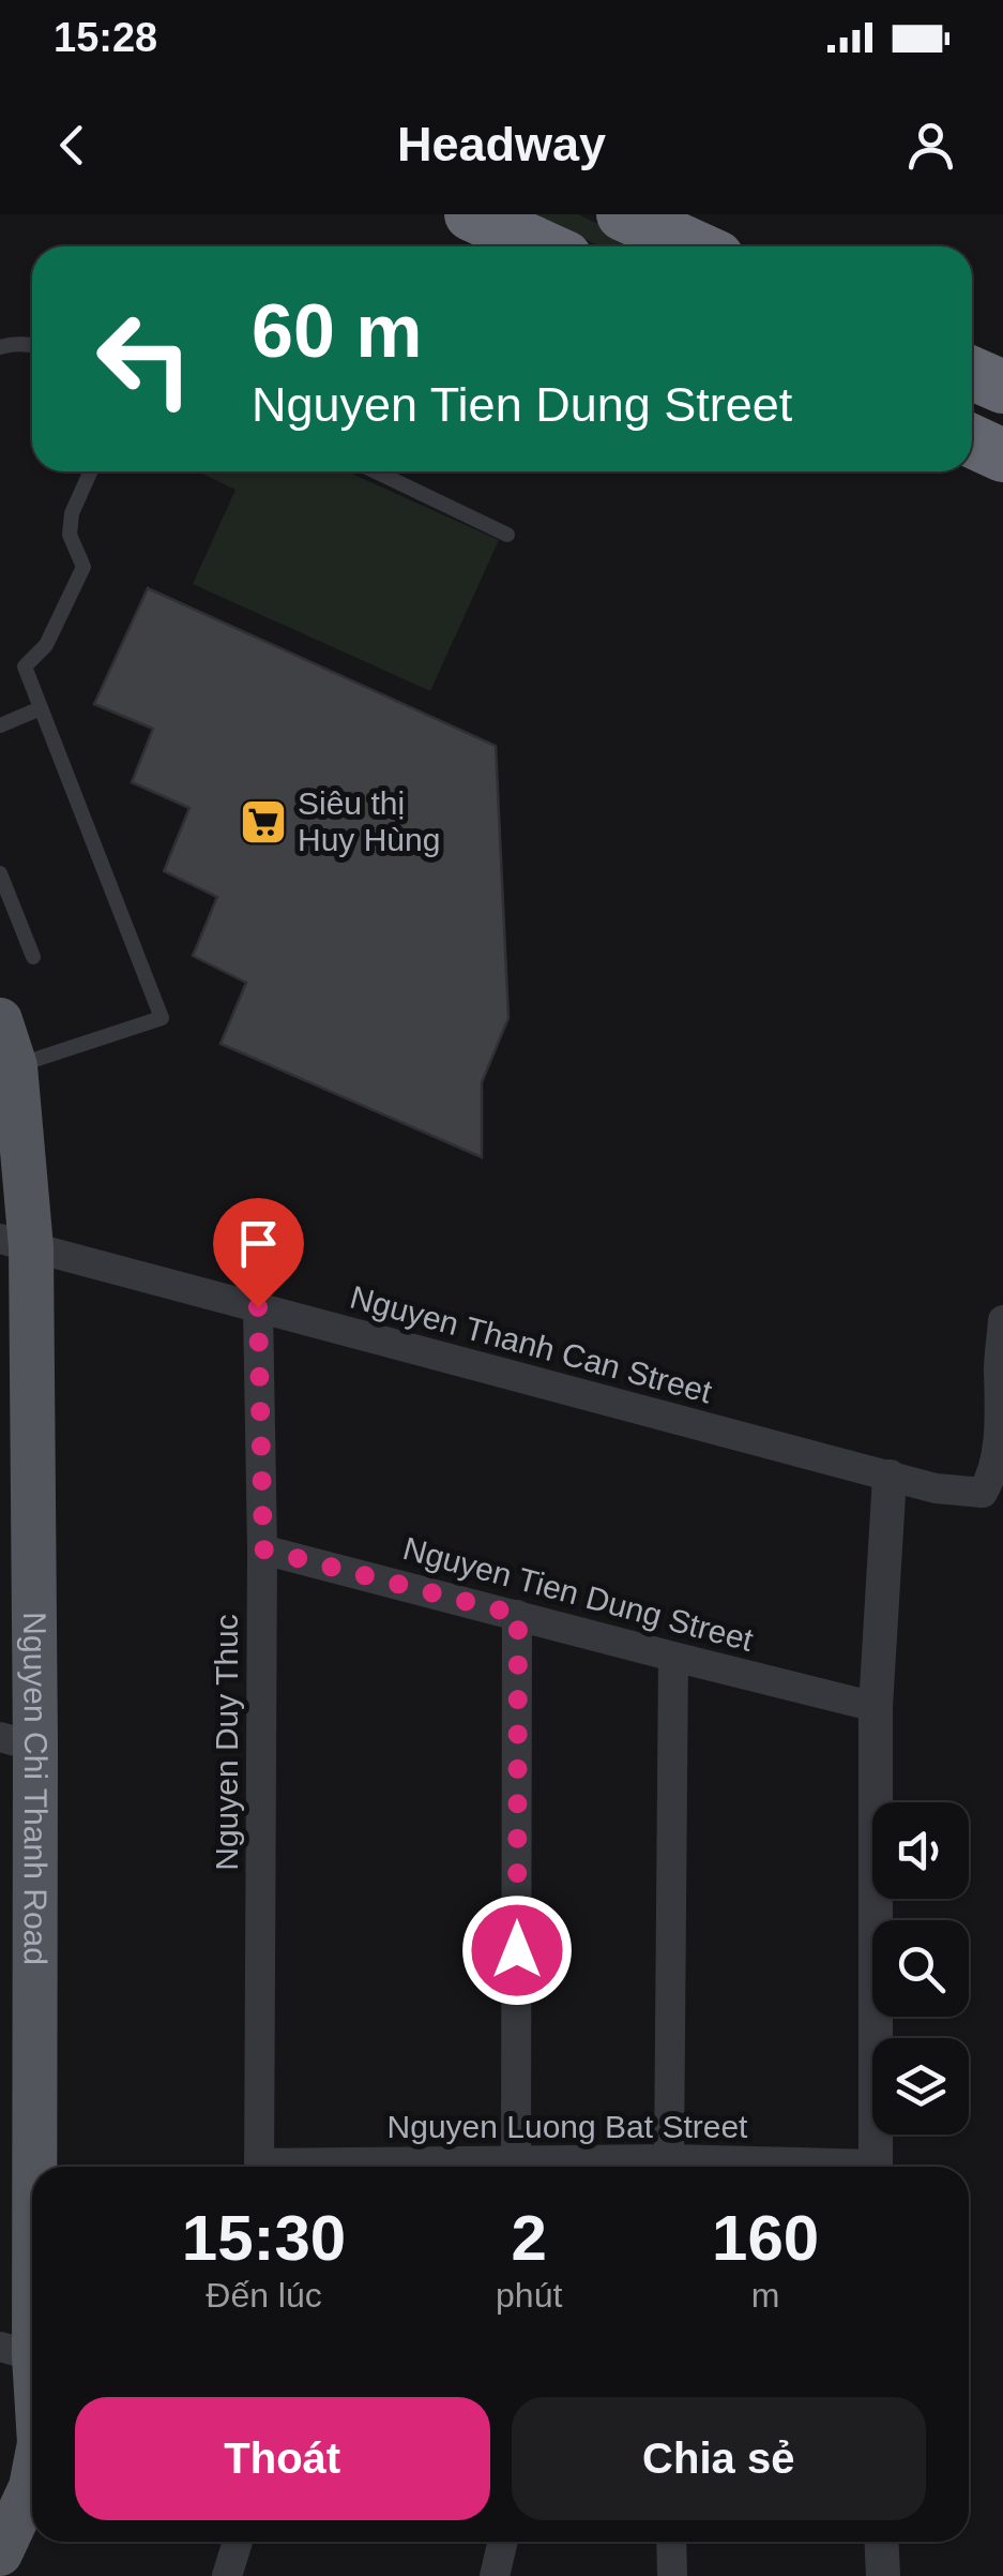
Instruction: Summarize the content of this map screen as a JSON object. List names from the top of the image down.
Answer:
{
  "streets": {
    "main road": ["Nguyen Chi Thanh Road"],
    "street": [
      "Nguyen Thanh Can Street",
      "Nguyen Tien Dung Street",
      "Nguyen Duy Thuc",
      "Nguyen Luong Bat Street"
    ]
  },
  "crossings": [
    ["Nguyen Thanh Can Street", "Nguyen Duy Thuc"],
    ["Nguyen Thanh Can Street", "Nguyen Chi Thanh Road"],
    ["Nguyen Tien Dung Street", "Nguyen Duy Thuc"]
  ],
  "places": {
    "supermarket": ["Siêu thị Huy Hùng"]
  },
  "page": {
    "status": "15:28",
    "header": "Headway",
    "turn": ["60 m", "Nguyen Tien Dung Street"],
    "eta": [
      "15:30",
      "Đến lúc",
      "2",
      "phút",
      "160",
      "m"
    ],
    "buttons": ["Thoát", "Chia sẻ"]
  }
}
